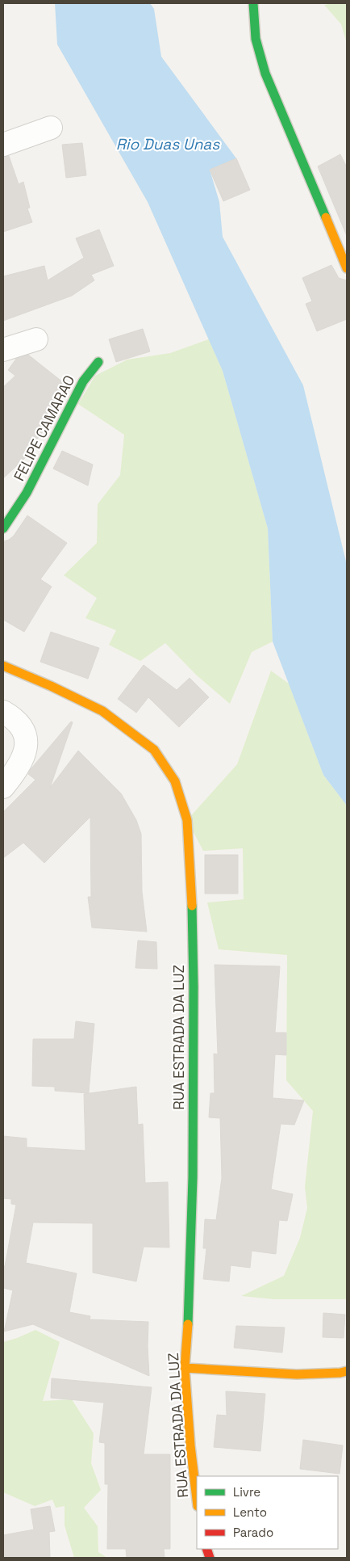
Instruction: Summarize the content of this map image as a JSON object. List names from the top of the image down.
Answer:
{
  "streets": {
    "main road": ["FELIPE CAMARAO", "RUA ESTRADA DA LUZ"]
  },
  "water": ["Rio Duas Unas"],
  "legend": ["Livre", "Lento", "Parado"]
}
